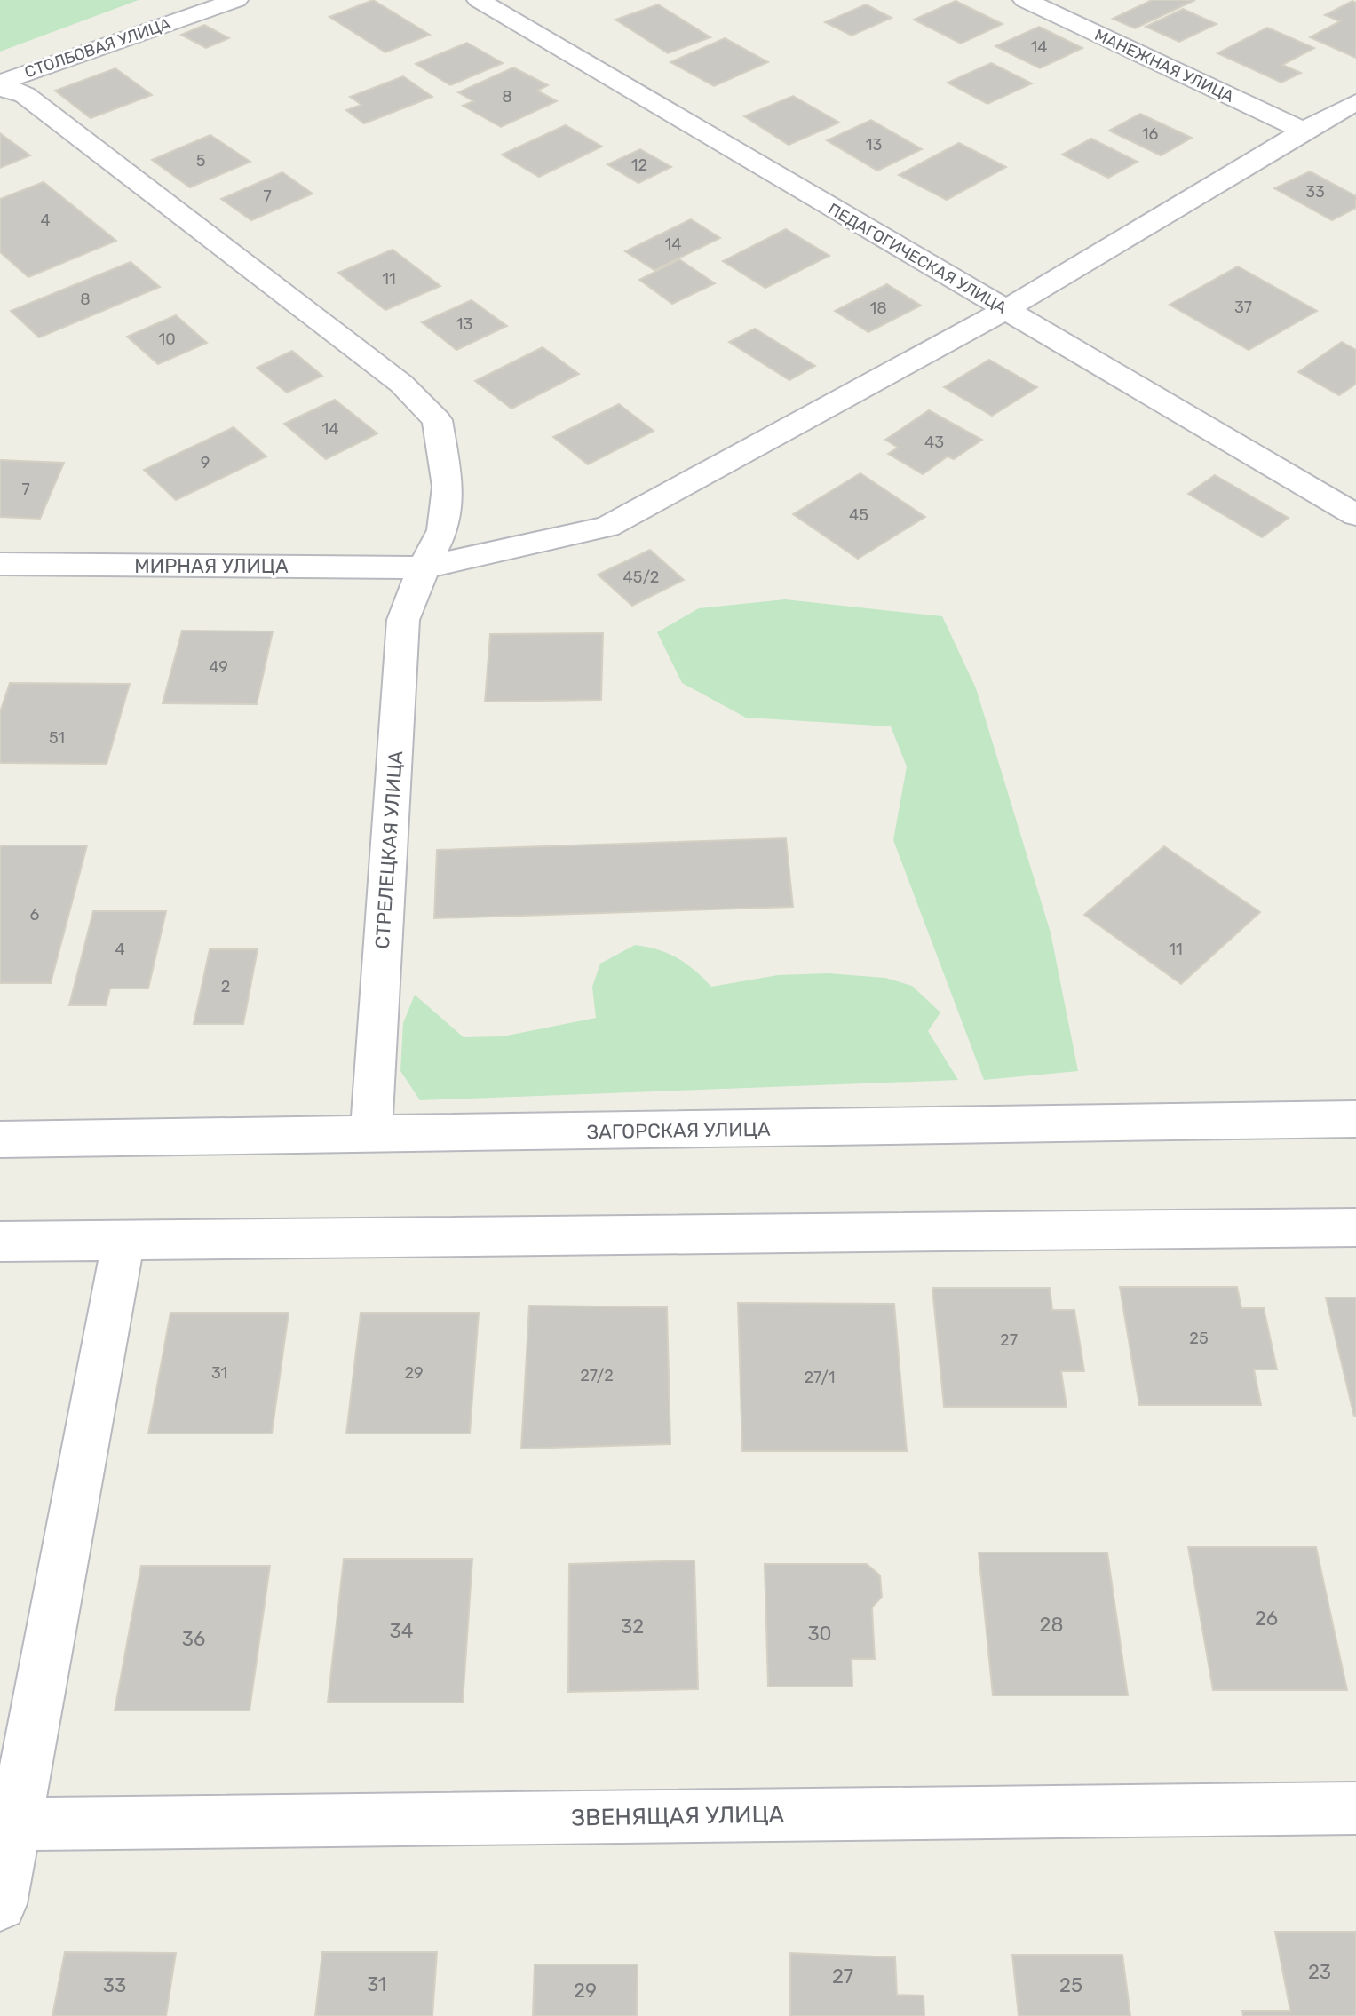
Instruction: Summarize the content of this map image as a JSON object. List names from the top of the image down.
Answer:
{
  "streets": {
    "street": [
      "СТОЛБОВАЯ УЛИЦА",
      "МАНЕЖНАЯ УЛИЦА",
      "ПЕДАГОГИЧЕСКАЯ УЛИЦА",
      "МИРНАЯ УЛИЦА",
      "СТРЕЛЕЦКАЯ УЛИЦА",
      "ЗАГОРСКАЯ УЛИЦА",
      "ЗВЕНЯЩАЯ УЛИЦА"
    ]
  },
  "crossings": [
    ["МАНЕЖНАЯ УЛИЦА", "МИРНАЯ УЛИЦА"],
    ["ПЕДАГОГИЧЕСКАЯ УЛИЦА", "МИРНАЯ УЛИЦА"],
    ["МИРНАЯ УЛИЦА", "СТРЕЛЕЦКАЯ УЛИЦА"],
    ["СТРЕЛЕЦКАЯ УЛИЦА", "ЗАГОРСКАЯ УЛИЦА"]
  ],
  "house_numbers": [
    "14",
    "8",
    "16",
    "13",
    "5",
    "12",
    "33",
    "7",
    "4",
    "14",
    "11",
    "8",
    "37",
    "18",
    "13",
    "10",
    "14",
    "43",
    "9",
    "7",
    "45",
    "45/2",
    "49",
    "51",
    "6",
    "4",
    "11",
    "2",
    "25",
    "27",
    "31",
    "29",
    "27/2",
    "27/1",
    "26",
    "28",
    "32",
    "34",
    "30",
    "36",
    "23",
    "27",
    "31",
    "33",
    "25",
    "29"
  ]
}
